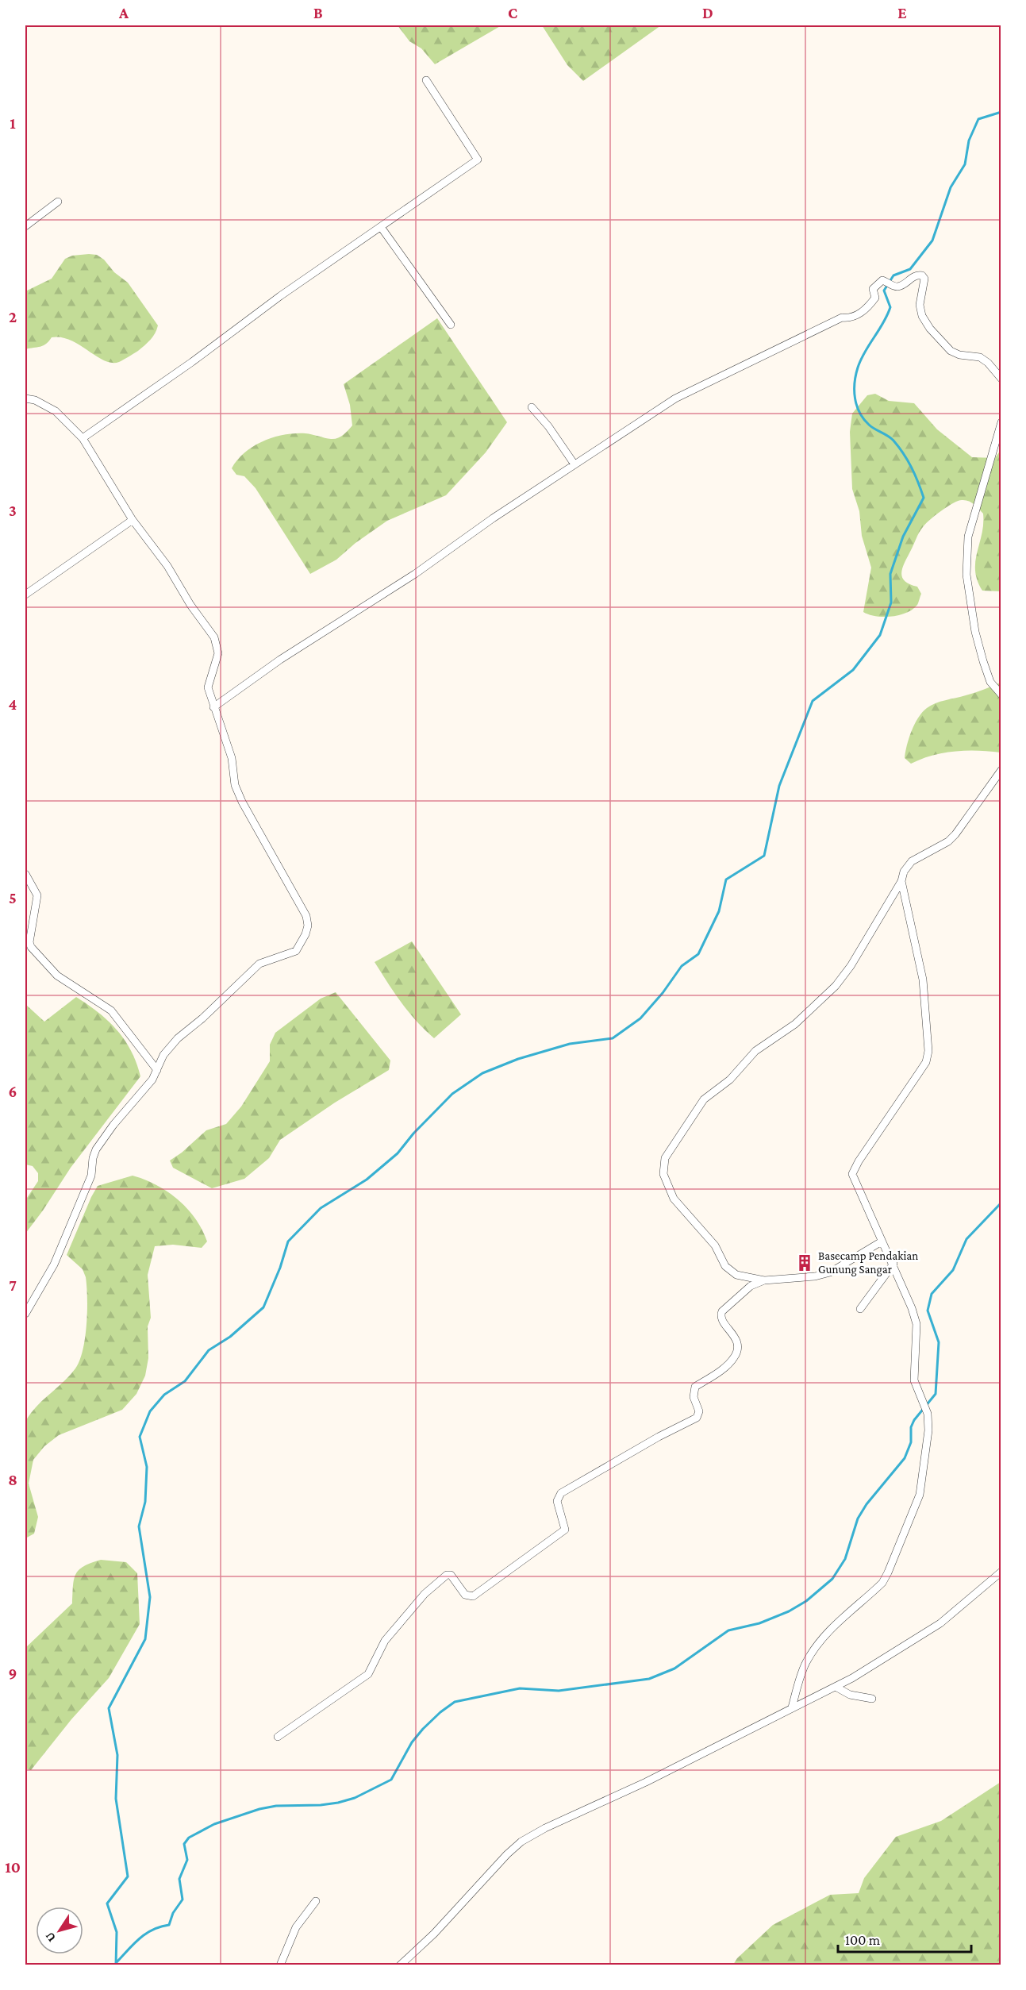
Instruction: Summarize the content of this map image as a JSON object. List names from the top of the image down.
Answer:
{
  "places": {
    "building": ["Basecamp Pendakian Gunung Sangar"]
  },
  "scale_bar": "100 m",
  "north": "bottom left",
  "grid": {
    "columns": [
      "A",
      "B",
      "C",
      "D",
      "E"
    ],
    "rows": [
      "1",
      "2",
      "3",
      "4",
      "5",
      "6",
      "7",
      "8",
      "9",
      "10"
    ]
  }
}
